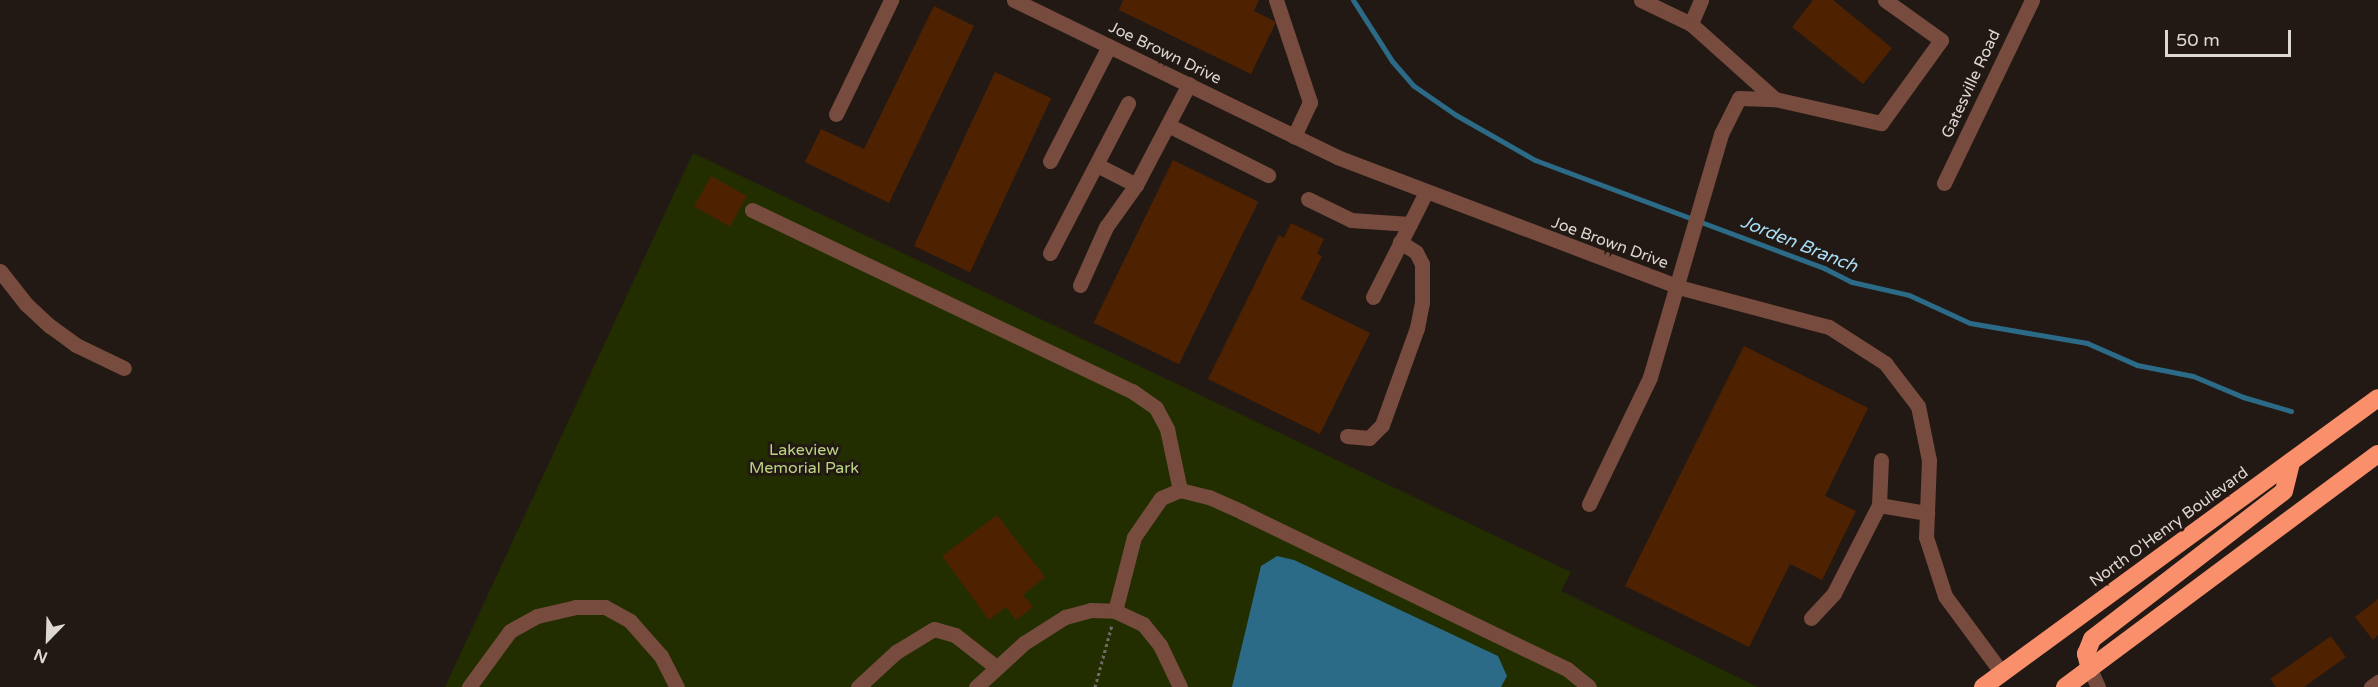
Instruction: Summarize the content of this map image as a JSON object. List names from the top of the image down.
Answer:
{
  "streets": {
    "highway": ["North O'Henry Boulevard"],
    "street": ["Joe Brown Drive", "Gatesville Road"]
  },
  "crossings": [
    ["Joe Brown Drive", "North O'Henry Boulevard"]
  ],
  "water": ["Jorden Branch"],
  "parks": ["Lakeview Memorial Park"],
  "scale_bar": "50 m",
  "north": "bottom left"
}
